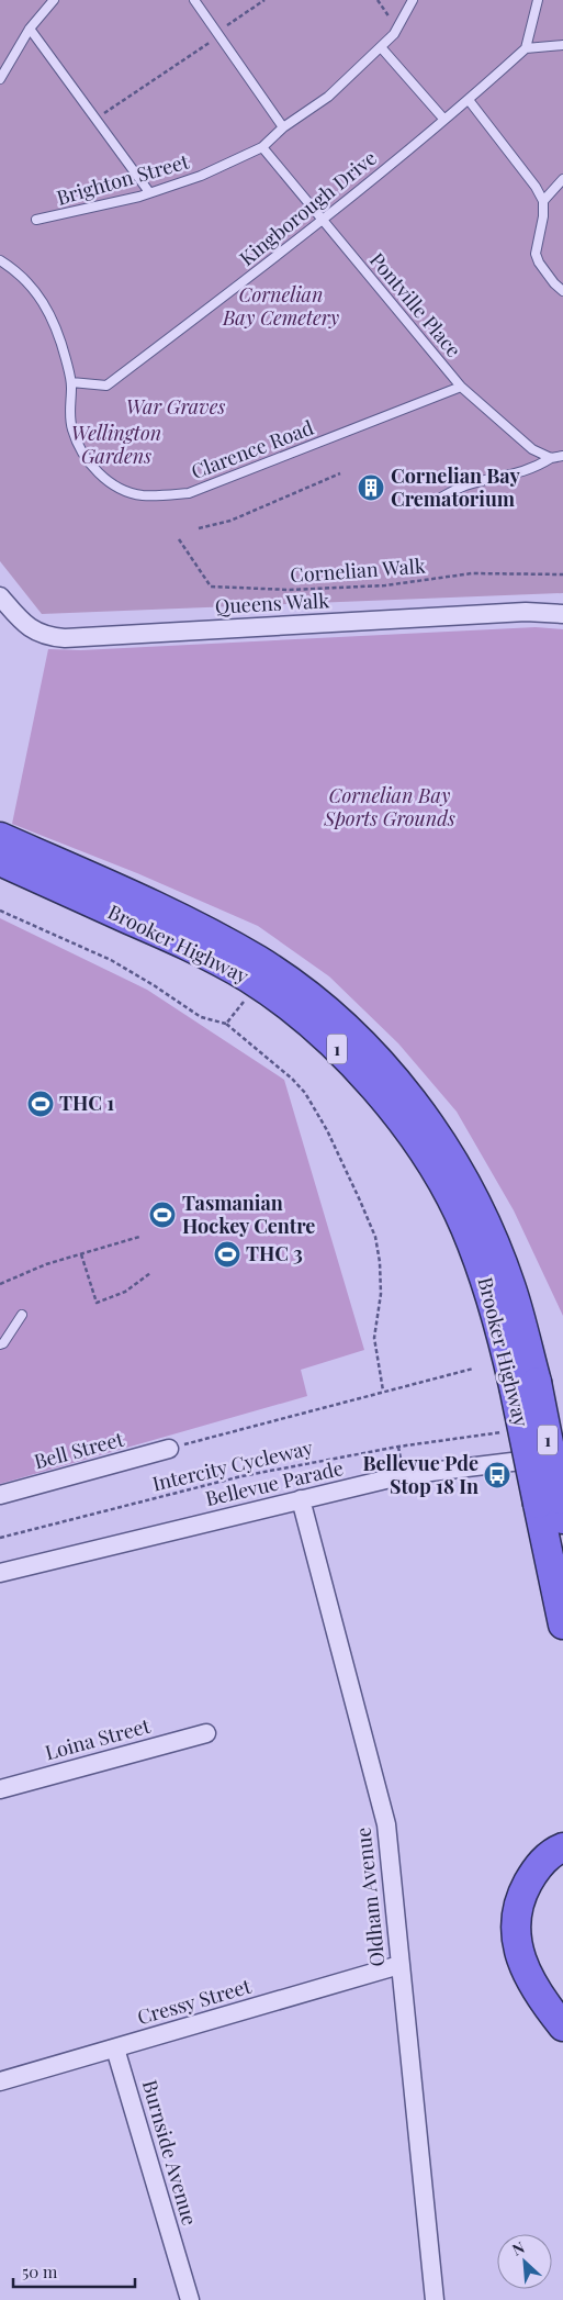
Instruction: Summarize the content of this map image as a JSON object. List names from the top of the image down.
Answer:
{
  "streets": {
    "highway": ["Brooker Highway", "1"],
    "street": [
      "Queens Walk",
      "Bell Street",
      "Bellevue Parade",
      "Loina Street",
      "Oldham Avenue",
      "Cressy Street",
      "Burnside Avenue"
    ],
    "lane": [
      "Brighton Street",
      "Kingborough Drive",
      "Pontville Place",
      "Clarence Road"
    ],
    "path": ["Cornelian Walk", "Intercity Cycleway"]
  },
  "crossings": [
    ["Brighton Street", "Pontville Place"],
    ["Kingborough Drive", "Pontville Place"],
    ["Kingborough Drive", "Clarence Road"],
    ["Pontville Place", "Clarence Road"],
    ["Bellevue Parade", "Oldham Avenue"],
    ["Oldham Avenue", "Cressy Street"],
    ["Cressy Street", "Burnside Avenue"]
  ],
  "parks": [
    "Cornelian Bay Cemetery",
    "War Graves",
    "Wellington Gardens",
    "Cornelian Bay Sports Grounds"
  ],
  "places": {
    "building": ["Cornelian Bay Crematorium"],
    "sports": ["THC 1", "Tasmanian Hockey Centre", "THC 3"],
    "bus stop": ["Bellevue Pde Stop 18 In"]
  },
  "scale_bar": "50 m",
  "north": "top left"
}
